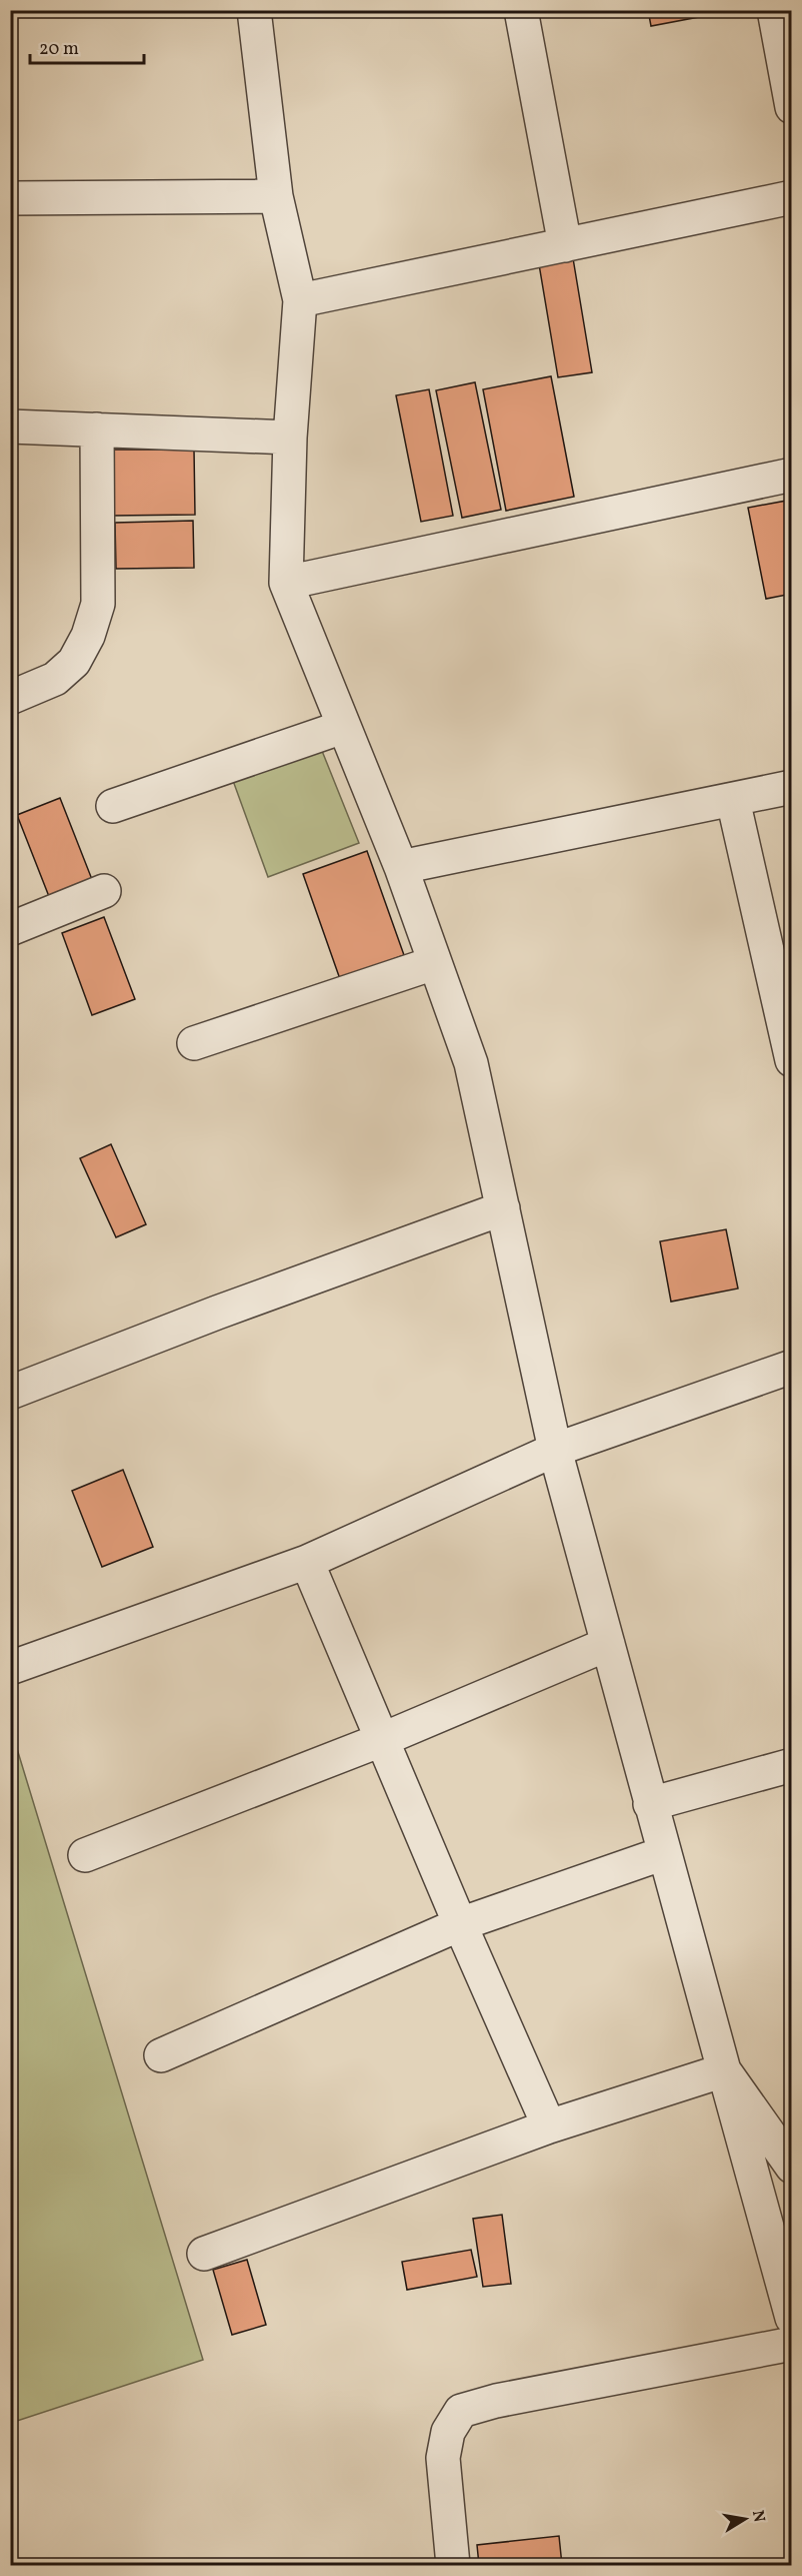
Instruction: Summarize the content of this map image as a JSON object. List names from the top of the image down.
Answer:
{
  "scale_bar": "20 m",
  "north": "right"
}
